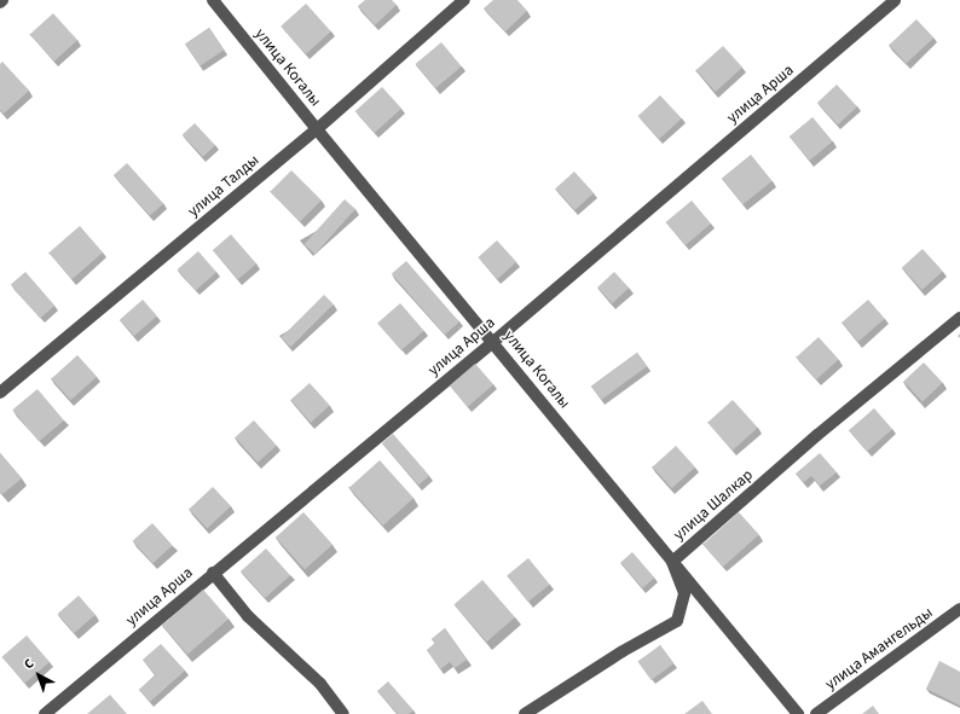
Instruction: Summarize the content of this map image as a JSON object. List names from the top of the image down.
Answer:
{
  "streets": {
    "street": [
      "улица Когалы",
      "улица Арша",
      "улица Талды",
      "улица Шалкар",
      "улица Амангельды"
    ]
  },
  "crossings": [
    ["улица Когалы", "улица Арша"],
    ["улица Когалы", "улица Талды"],
    ["улица Когалы", "улица Шалкар"]
  ],
  "north": "top left"
}
